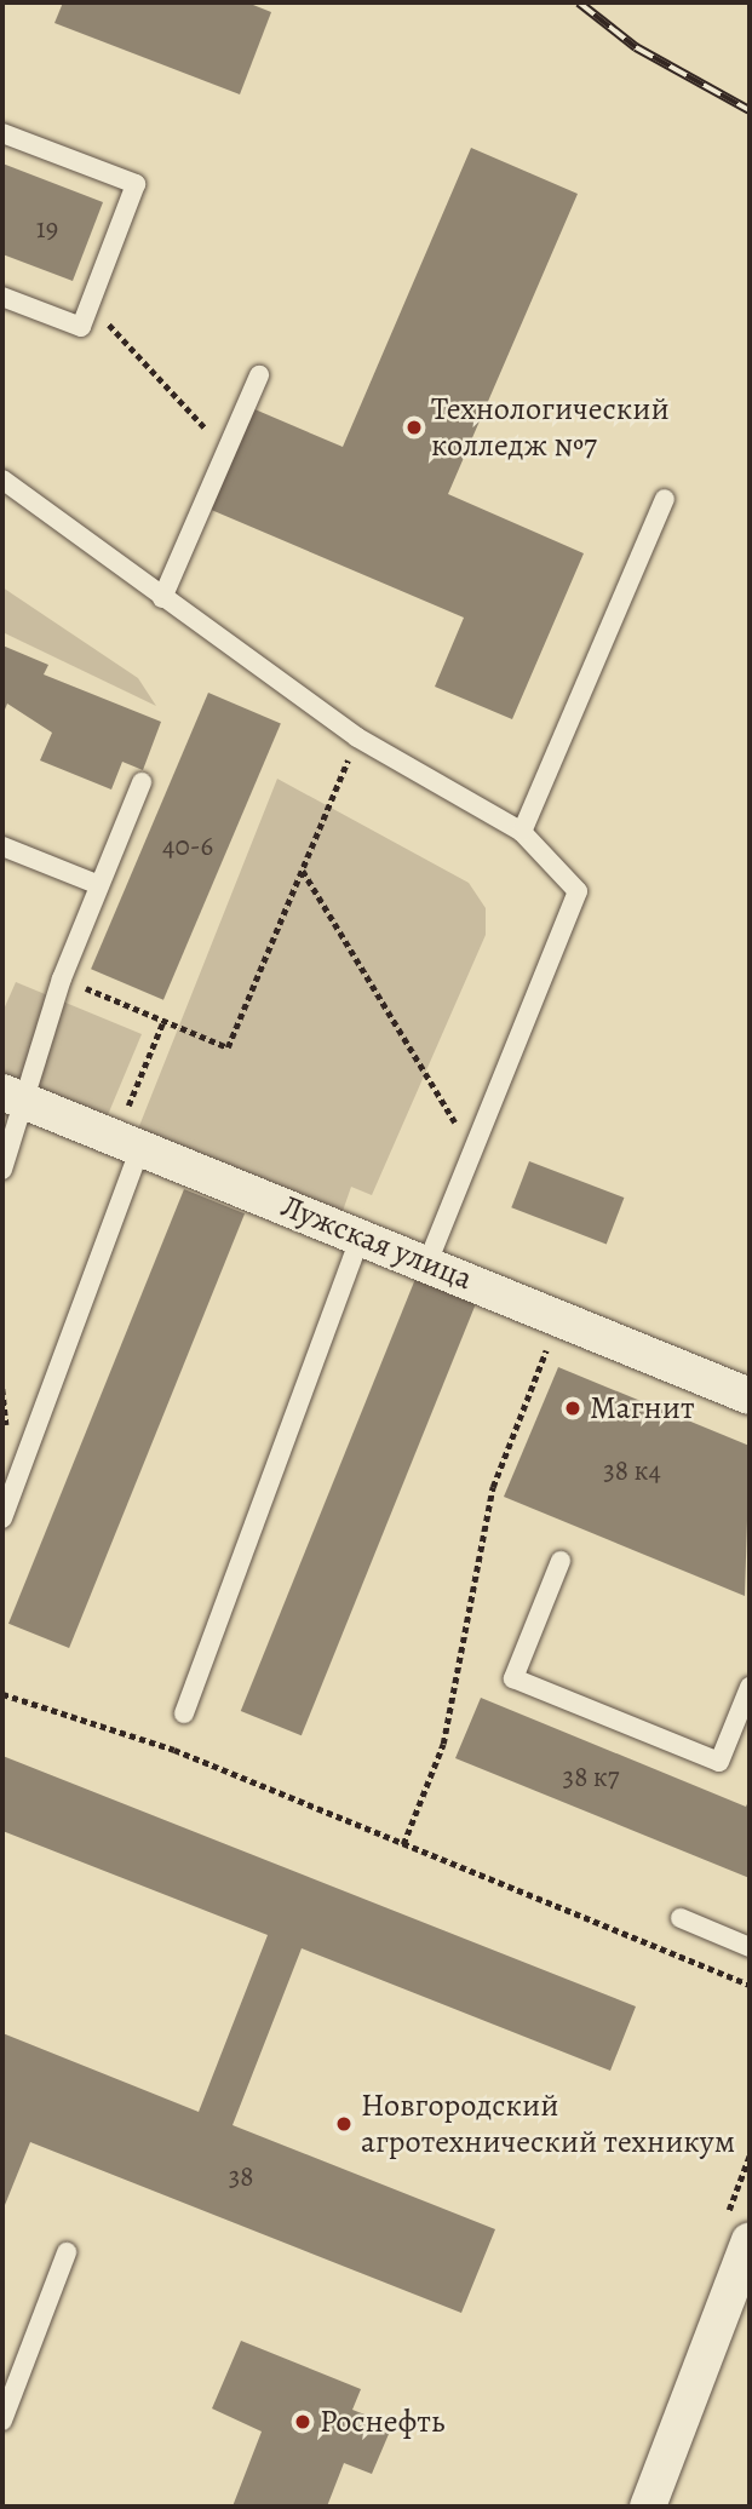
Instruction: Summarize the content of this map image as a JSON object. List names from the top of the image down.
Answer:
{
  "streets": {
    "street": ["Лужская улица"]
  },
  "places": [
    "Технологический колледж №7",
    "Магнит",
    "Новгородский агротехнический техникум",
    "Роснефть"
  ],
  "house_numbers": [
    "19",
    "40-6",
    "38 к4",
    "38 к7",
    "38"
  ]
}
